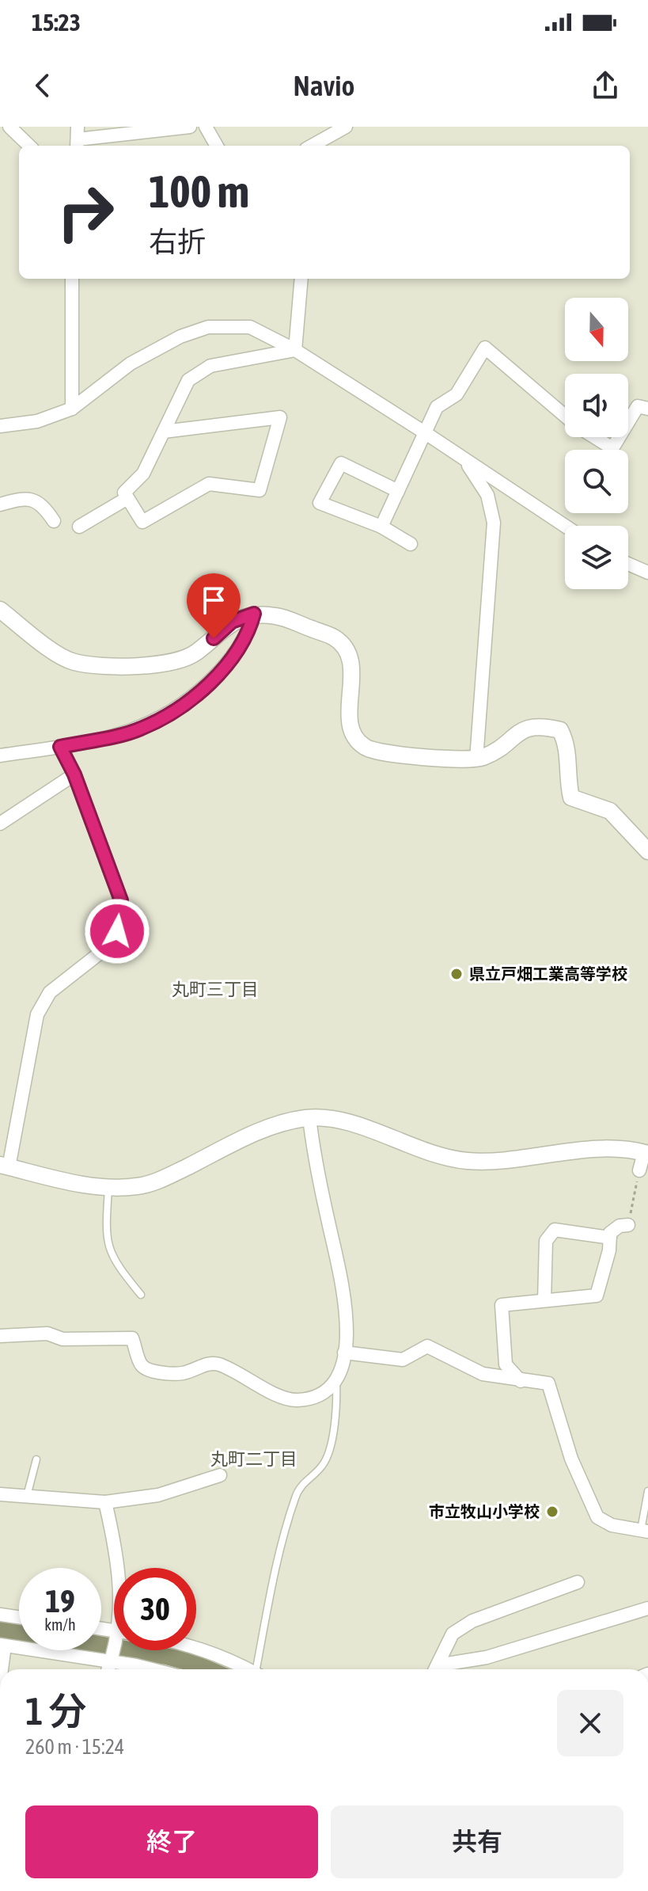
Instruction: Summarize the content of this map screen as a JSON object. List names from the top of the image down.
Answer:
{
  "districts": ["丸町三丁目", "丸町二丁目"],
  "places": ["県立戸畑工業高等学校", "市立牧山小学校"],
  "north": "bottom",
  "page": {
    "status": "15:23",
    "header": "Navio",
    "turn": ["100 m", "右折"],
    "speed": "19 km/h",
    "limit": "30",
    "heading": ["1 分", "260 m · 15:24"],
    "buttons": ["終了", "共有"]
  }
}
